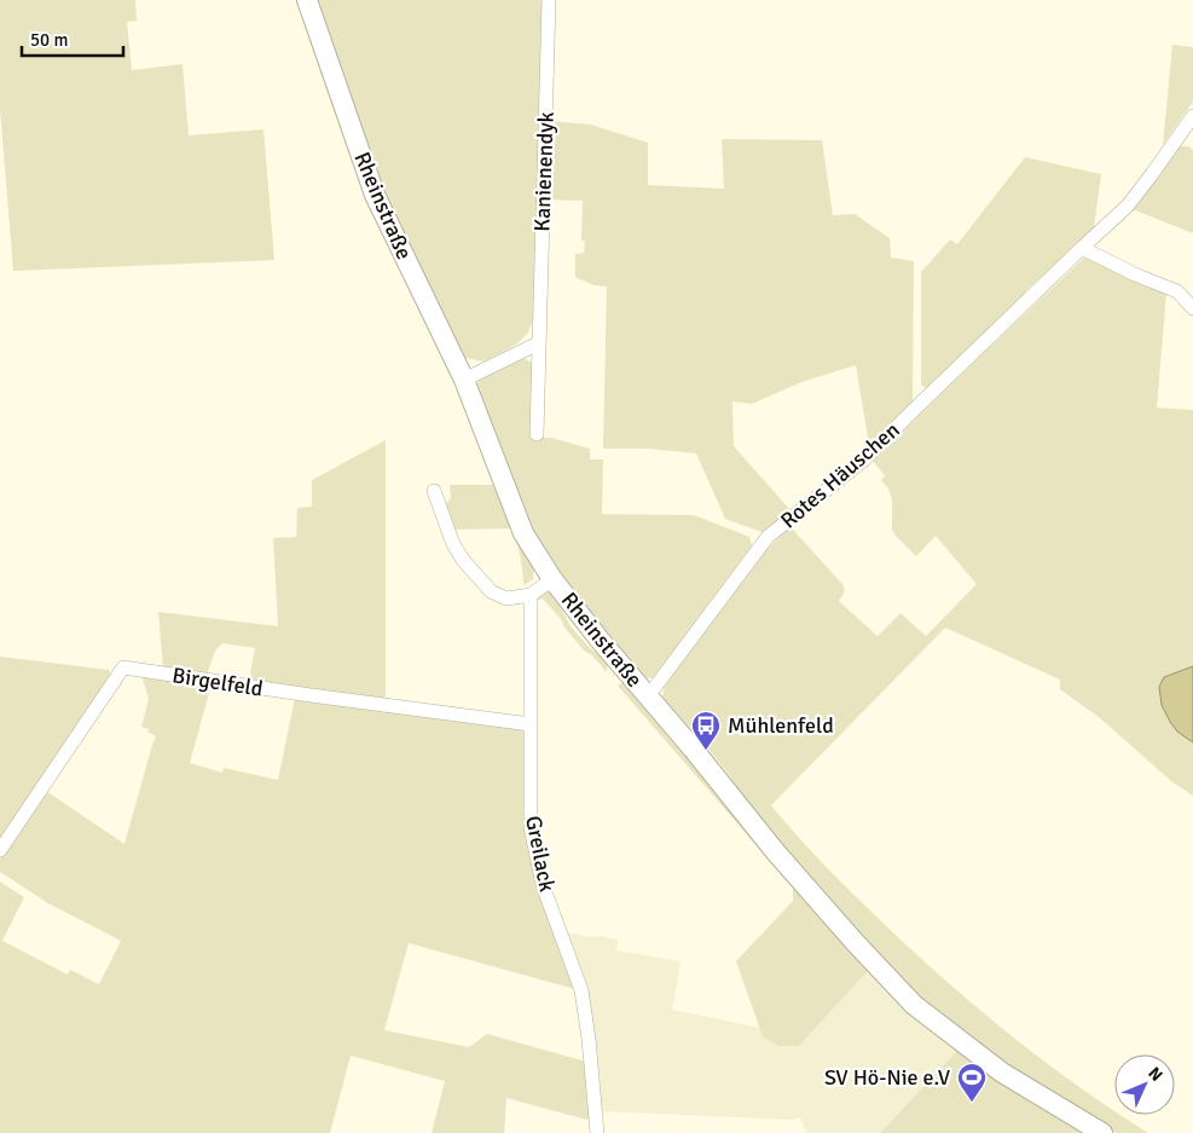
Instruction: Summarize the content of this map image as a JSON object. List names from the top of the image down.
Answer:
{
  "streets": {
    "main road": ["Rheinstraße"],
    "street": [
      "Kanienendyk",
      "Rotes Häuschen",
      "Birgelfeld",
      "Greilack"
    ]
  },
  "crossings": [
    ["Rheinstraße", "Rotes Häuschen"],
    ["Birgelfeld", "Greilack"]
  ],
  "places": {
    "bus stop": ["Mühlenfeld"],
    "sports": ["SV Hö-Nie e.V"]
  },
  "scale_bar": "50 m",
  "north": "top right"
}
